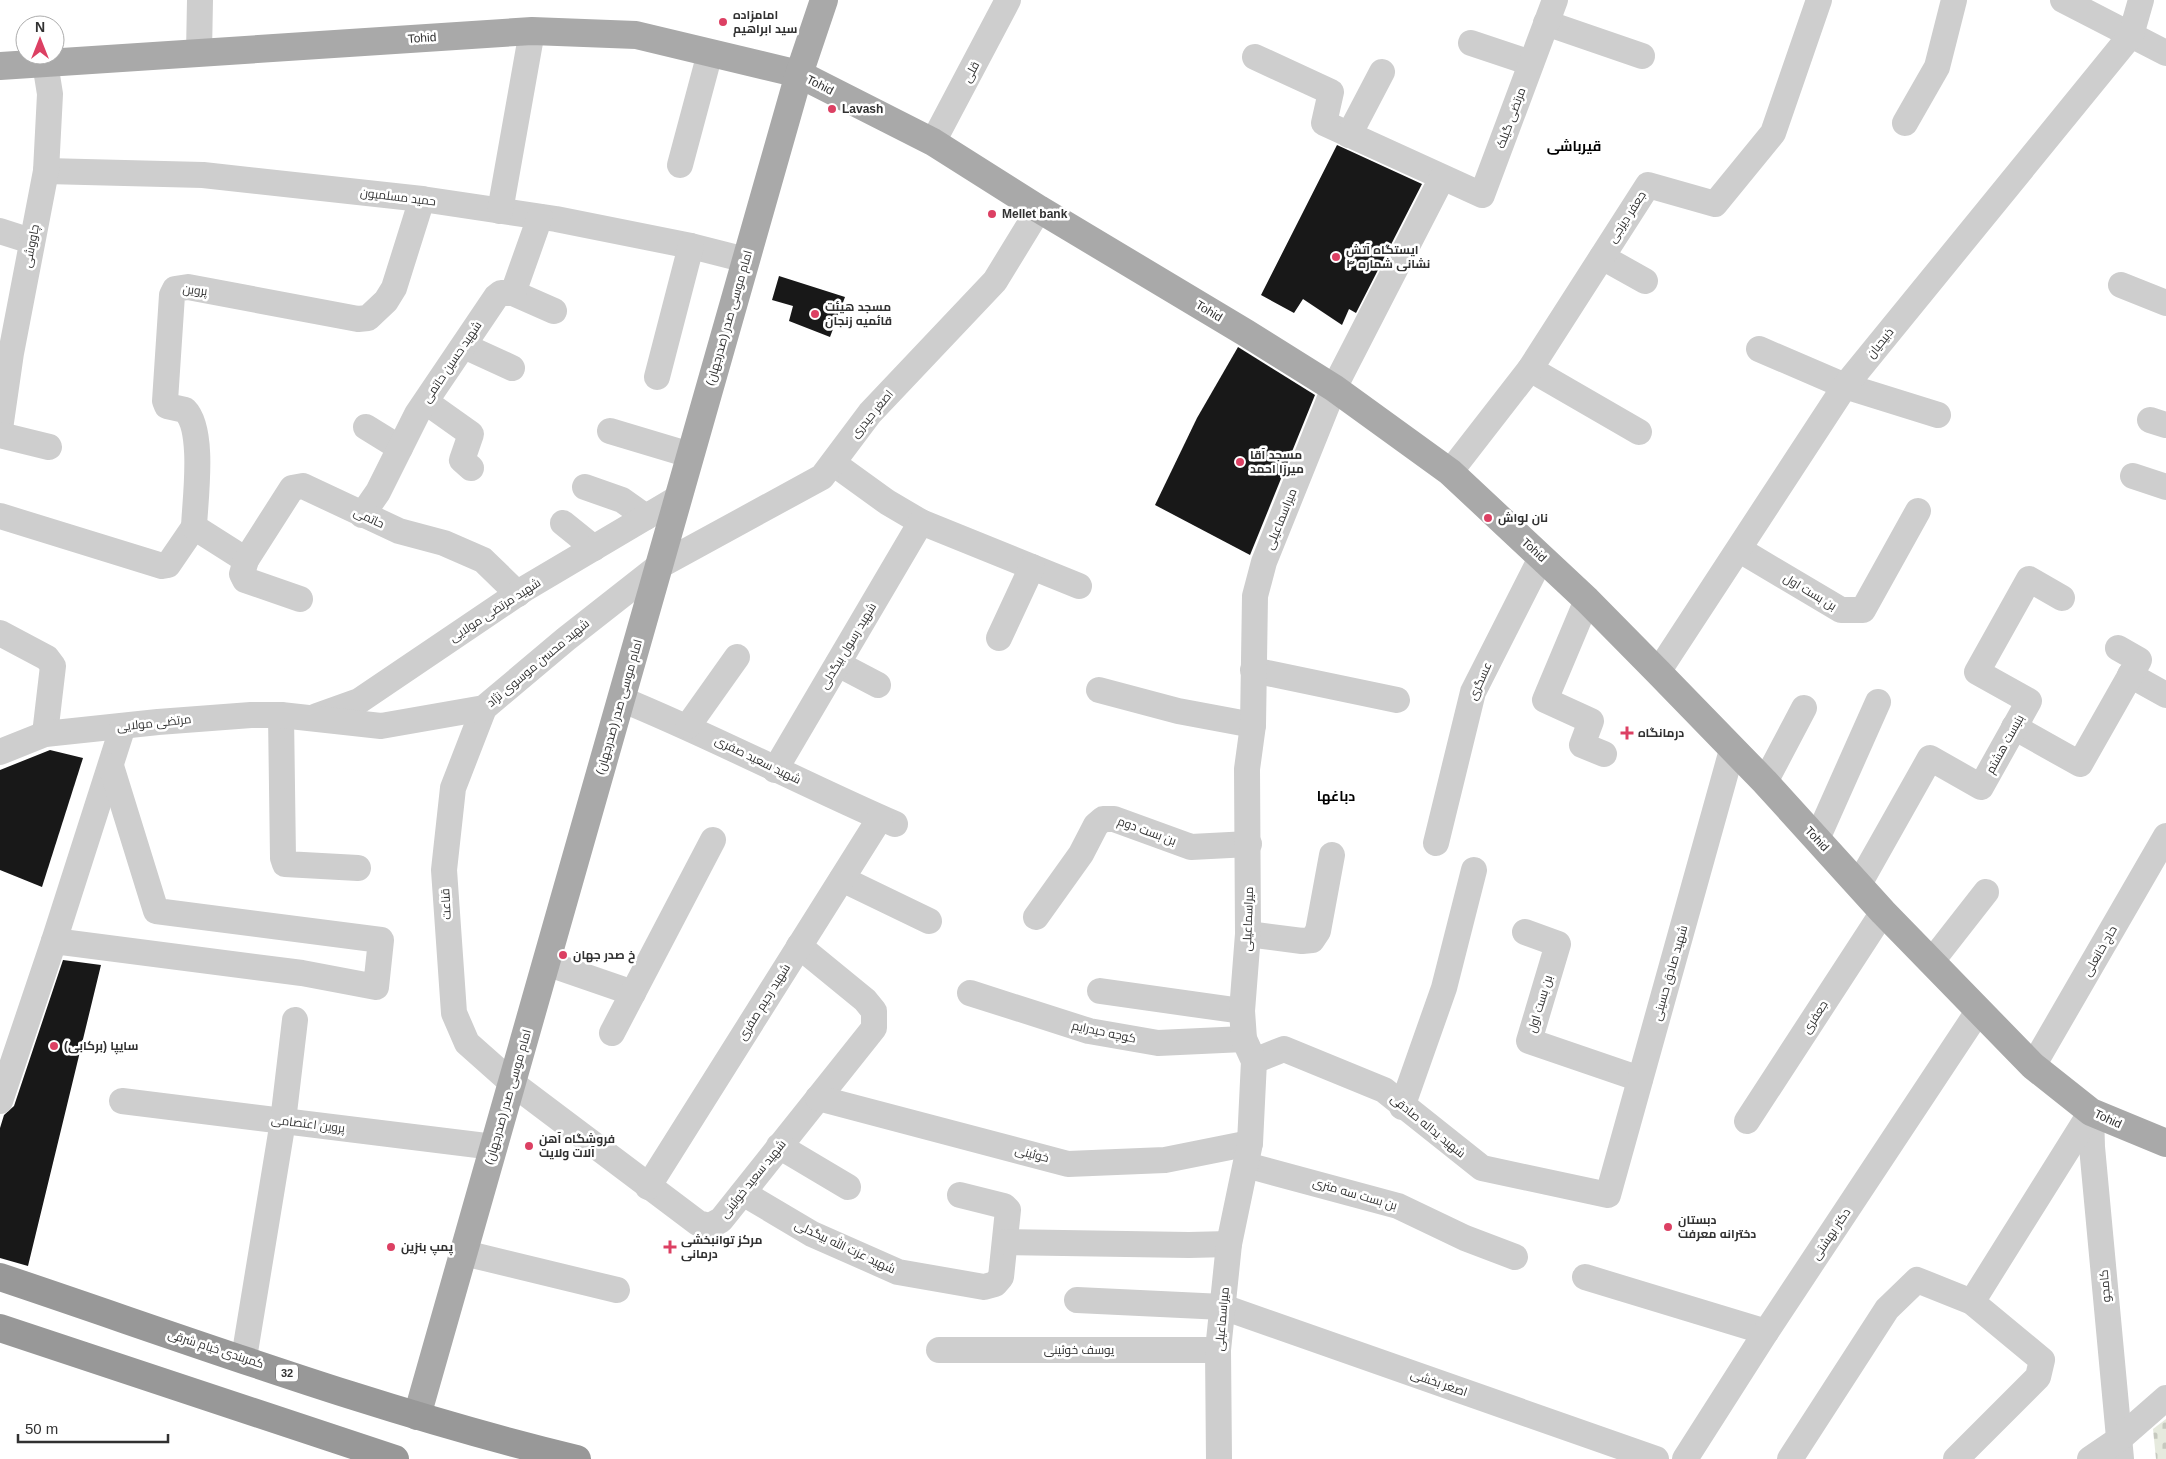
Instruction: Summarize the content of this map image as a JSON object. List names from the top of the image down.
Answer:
{
  "streets": {
    "highway": ["کمربندی خیام شرقی", "32"],
    "main road": ["Tohid", "(صدرجهان) امام موسی صدر"],
    "street": [
      "قلی",
      "مرتضی گیلک",
      "حمید مسلمیون",
      "جعفر دیزجی",
      "چاووشی",
      "پروین",
      "ذبیحیان",
      "شهید حسین حاتمی",
      "اصغر حیدری",
      "حاتمی",
      "میراسماعیلی",
      "بن بست اول",
      "شهید مرتضی مولایی",
      "شهید رسول بیگدلی",
      "شهید محسن موسوی نژاد",
      "عسگری",
      "مرتضی مولایی",
      "بنبست هشتم",
      "شهید سعید صفری",
      "بن بست دوم",
      "قناعت",
      "حاج خانعلی",
      "شهید صادق حسینی",
      "شهید رحیم صفری",
      "جعفری",
      "کوچه حیدرایم",
      "پروین اعتصامی",
      "شهید یداله صادقی",
      "خوئینی",
      "شهید سعید خوئینی",
      "بن بست سه متری",
      "دکتر بهشتی",
      "شهید عزت الله بیگدلی",
      "کامجو",
      "یوسف خوئینی",
      "اصغر بخشی"
    ]
  },
  "crossings": [
    ["Tohid", "قلی"],
    ["Tohid", "جعفر دیزجی"],
    ["Tohid", "(صدرجهان) امام موسی صدر"],
    ["Tohid", "ذبیحیان"],
    ["Tohid", "اصغر حیدری"],
    ["Tohid", "میراسماعیلی"],
    ["Tohid", "عسگری"],
    ["Tohid", "بنبست هشتم"],
    ["Tohid", "حاج خانعلی"],
    ["Tohid", "شهید صادق حسینی"],
    ["Tohid", "جعفری"],
    ["Tohid", "دکتر بهشتی"],
    ["Tohid", "کامجو"],
    ["مرتضی گیلک", "میراسماعیلی"],
    ["حمید مسلمیون", "چاووشی"],
    ["حمید مسلمیون", "پروین"],
    ["حمید مسلمیون", "(صدرجهان) امام موسی صدر"],
    ["(صدرجهان) امام موسی صدر", "اصغر حیدری"],
    ["(صدرجهان) امام موسی صدر", "شهید مرتضی مولایی"],
    ["(صدرجهان) امام موسی صدر", "شهید محسن موسوی نژاد"],
    ["(صدرجهان) امام موسی صدر", "شهید سعید صفری"],
    ["(صدرجهان) امام موسی صدر", "قناعت"],
    ["(صدرجهان) امام موسی صدر", "پروین اعتصامی"],
    ["(صدرجهان) امام موسی صدر", "شهید سعید خوئینی"],
    ["(صدرجهان) امام موسی صدر", "کمربندی خیام شرقی"],
    ["ذبیحیان", "بن بست اول"],
    ["شهید حسین حاتمی", "حاتمی"],
    ["اصغر حیدری", "شهید محسن موسوی نژاد"],
    ["حاتمی", "شهید مرتضی مولایی"],
    ["میراسماعیلی", "بن بست دوم"],
    ["میراسماعیلی", "کوچه حیدرایم"],
    ["میراسماعیلی", "شهید یداله صادقی"],
    ["میراسماعیلی", "خوئینی"],
    ["میراسماعیلی", "بن بست سه متری"],
    ["میراسماعیلی", "یوسف خوئینی"],
    ["میراسماعیلی", "اصغر بخشی"],
    ["بن بست اول", "شهید صادق حسینی"],
    ["شهید مرتضی مولایی", "شهید محسن موسوی نژاد"],
    ["شهید مرتضی مولایی", "مرتضی مولایی"],
    ["شهید رسول بیگدلی", "شهید سعید صفری"],
    ["شهید محسن موسوی نژاد", "مرتضی مولایی"],
    ["شهید محسن موسوی نژاد", "قناعت"],
    ["شهید سعید صفری", "شهید رحیم صفری"],
    ["قناعت", "شهید سعید خوئینی"],
    ["شهید صادق حسینی", "شهید یداله صادقی"],
    ["شهید رحیم صفری", "شهید سعید خوئینی"],
    ["کوچه حیدرایم", "شهید یداله صادقی"],
    ["خوئینی", "شهید سعید خوئینی"],
    ["خوئینی", "بن بست سه متری"],
    ["شهید سعید خوئینی", "شهید عزت الله بیگدلی"]
  ],
  "districts": ["قیرباشی", "دباغها"],
  "places": {
    "other": [
      "امامزاده سید ابراهیم",
      "Lavash",
      "Mellet bank",
      "ایستگاه آتش نشانی شماره ۴",
      "مسجد هیئت قائمیه زنجان",
      "مسجد آقا میرزا احمد",
      "نان لواش",
      "خ صدر جهان",
      "سایپا (برکابی)",
      "فروشگاه آهن آلات ولایت",
      "دبستان دخترانه معرفت",
      "پمپ بنزین"
    ],
    "health": ["درمانگاه", "مرکز توانبخشی درمانی"]
  },
  "scale_bar": "50 m",
  "north": "top"
}
